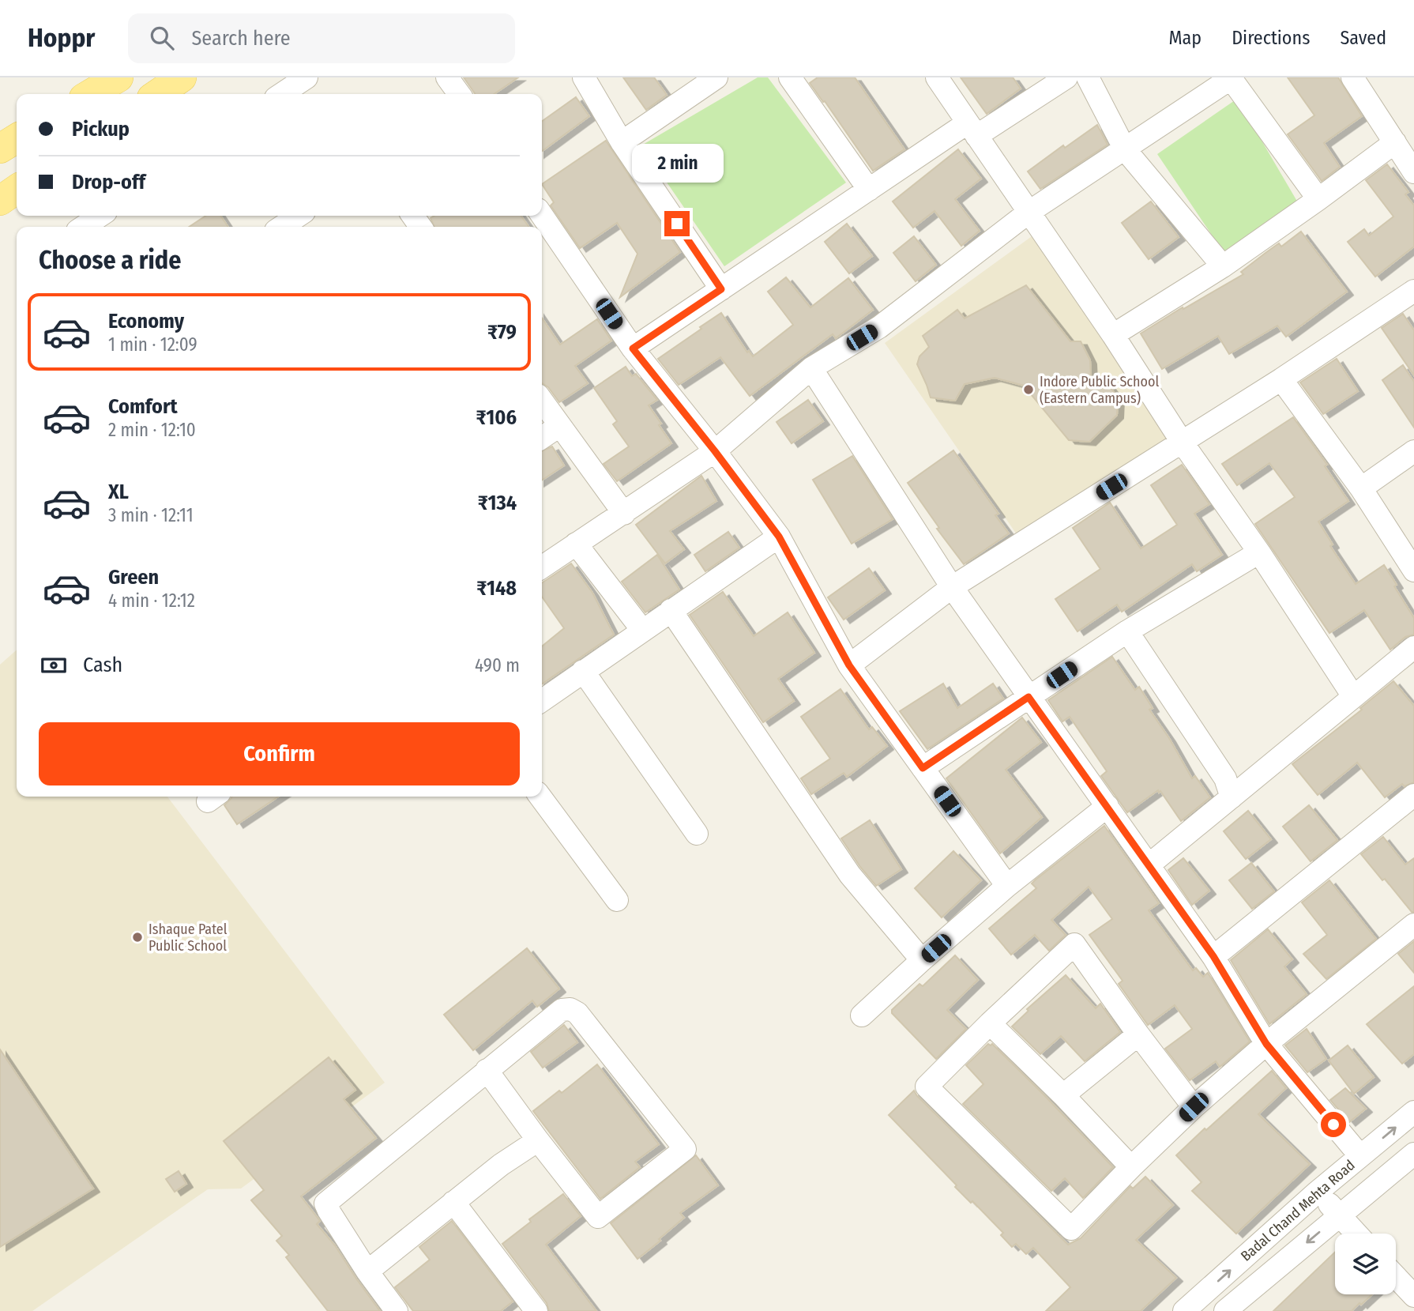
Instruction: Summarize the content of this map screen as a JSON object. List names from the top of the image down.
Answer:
{
  "streets": {
    "street": ["Badal Chand Mehta Road"]
  },
  "places": ["Indore Public School (Eastern Campus)", "Ishaque Patel Public School"],
  "page": {
    "header": "Hoppr",
    "search": "Search here",
    "nav": ["Map", "Directions", "Saved"],
    "banner": ["Pickup", "Drop-off"],
    "bubble": "2 min",
    "heading": "Choose a ride",
    "list": [
      {
        "name": "Economy",
        "note": "1 min · 12:09",
        "value": "₹79"
      },
      {
        "name": "Comfort",
        "note": "2 min · 12:10",
        "value": "₹106"
      },
      {
        "name": "XL",
        "note": "3 min · 12:11",
        "value": "₹134"
      },
      {
        "name": "Green",
        "note": "4 min · 12:12",
        "value": "₹148"
      }
    ],
    "pay": ["Cash", "490 m"],
    "buttons": "Confirm"
  }
}
